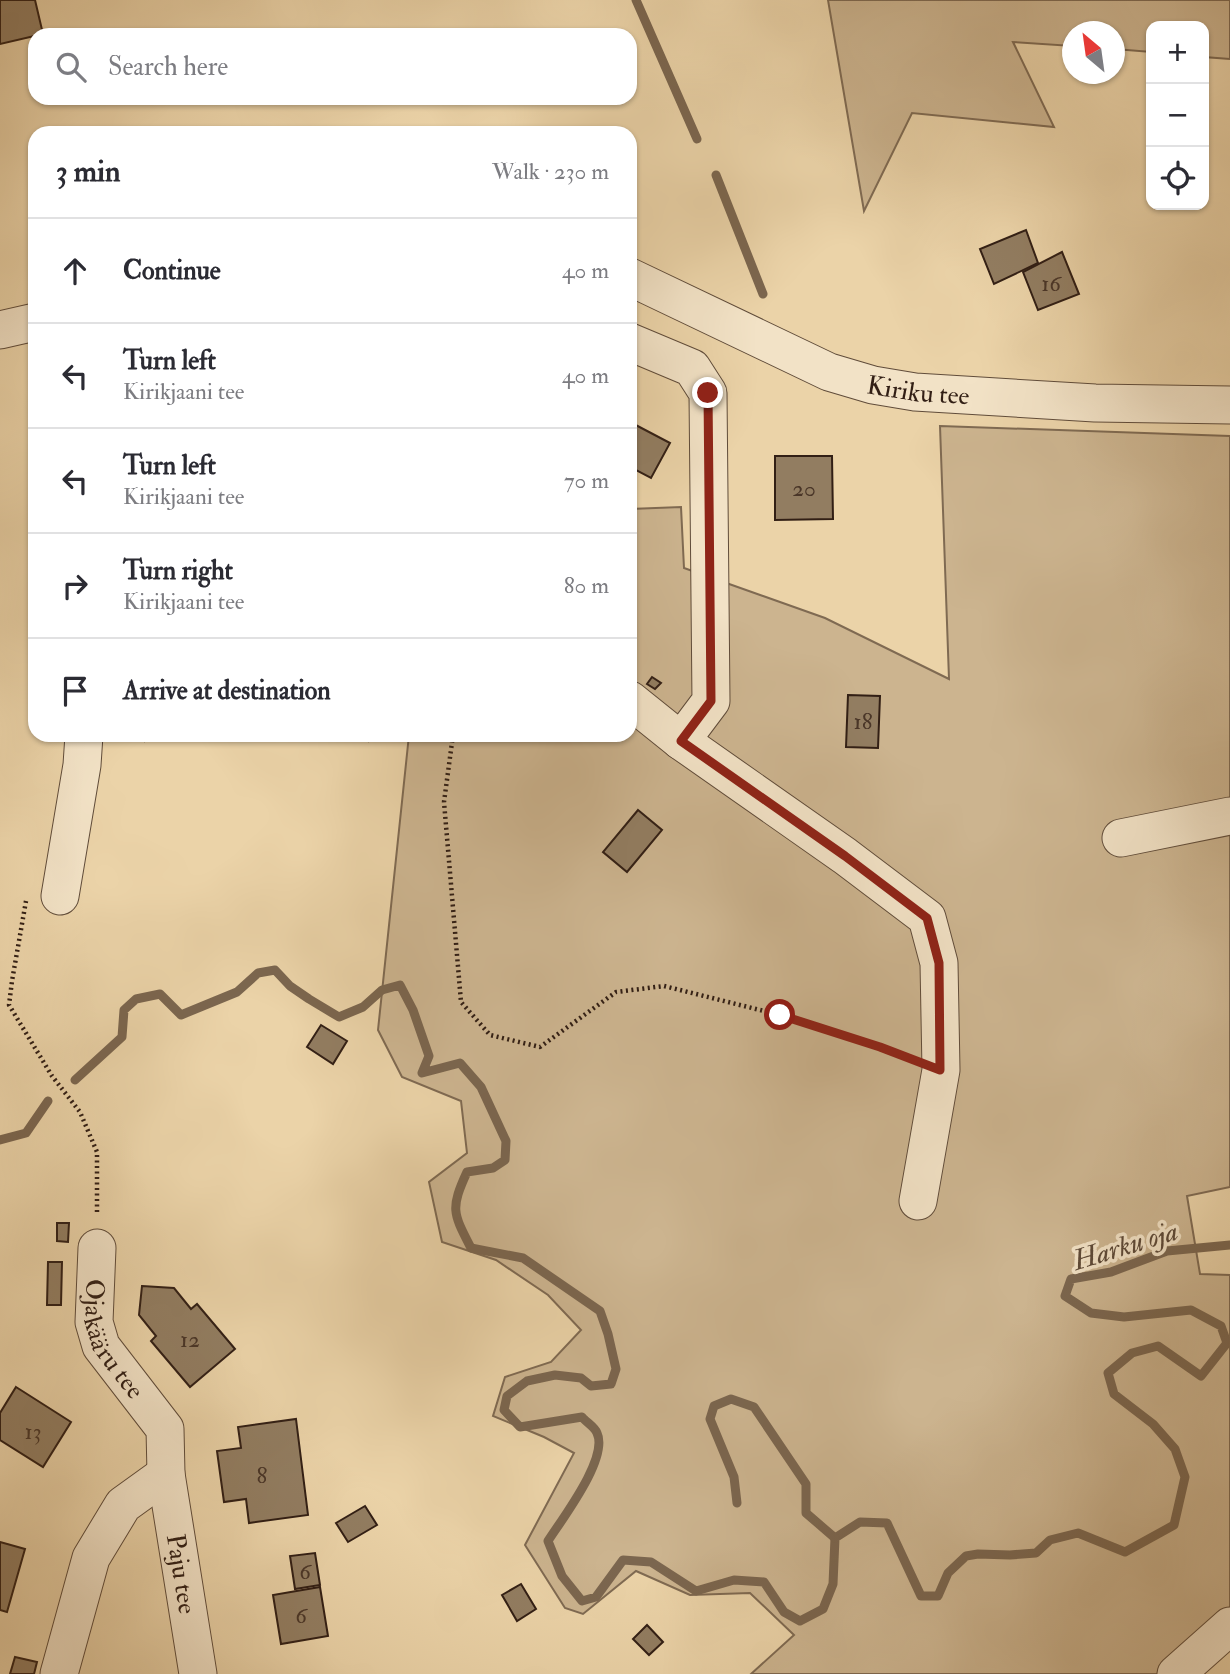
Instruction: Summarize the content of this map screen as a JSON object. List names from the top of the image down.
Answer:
{
  "streets": {
    "street": ["Kiriku tee", "Ojakääru tee", "Paju tee"]
  },
  "crossings": [
    ["Ojakääru tee", "Paju tee"]
  ],
  "water": ["Harku oja"],
  "house_numbers": [
    "16",
    "20",
    "18",
    "12",
    "13",
    "8",
    "6",
    "6"
  ],
  "north": "top left",
  "page": {
    "map_buttons": ["+", "−"],
    "search": "Search here",
    "heading": ["3 min", "Walk · 230 m"],
    "list": [
      ["Continue", "40 m"],
      ["Turn left", "Kirikjaani tee", "40 m"],
      ["Turn left", "Kirikjaani tee", "70 m"],
      ["Turn right", "Kirikjaani tee", "80 m"],
      "Arrive at destination"
    ]
  }
}
